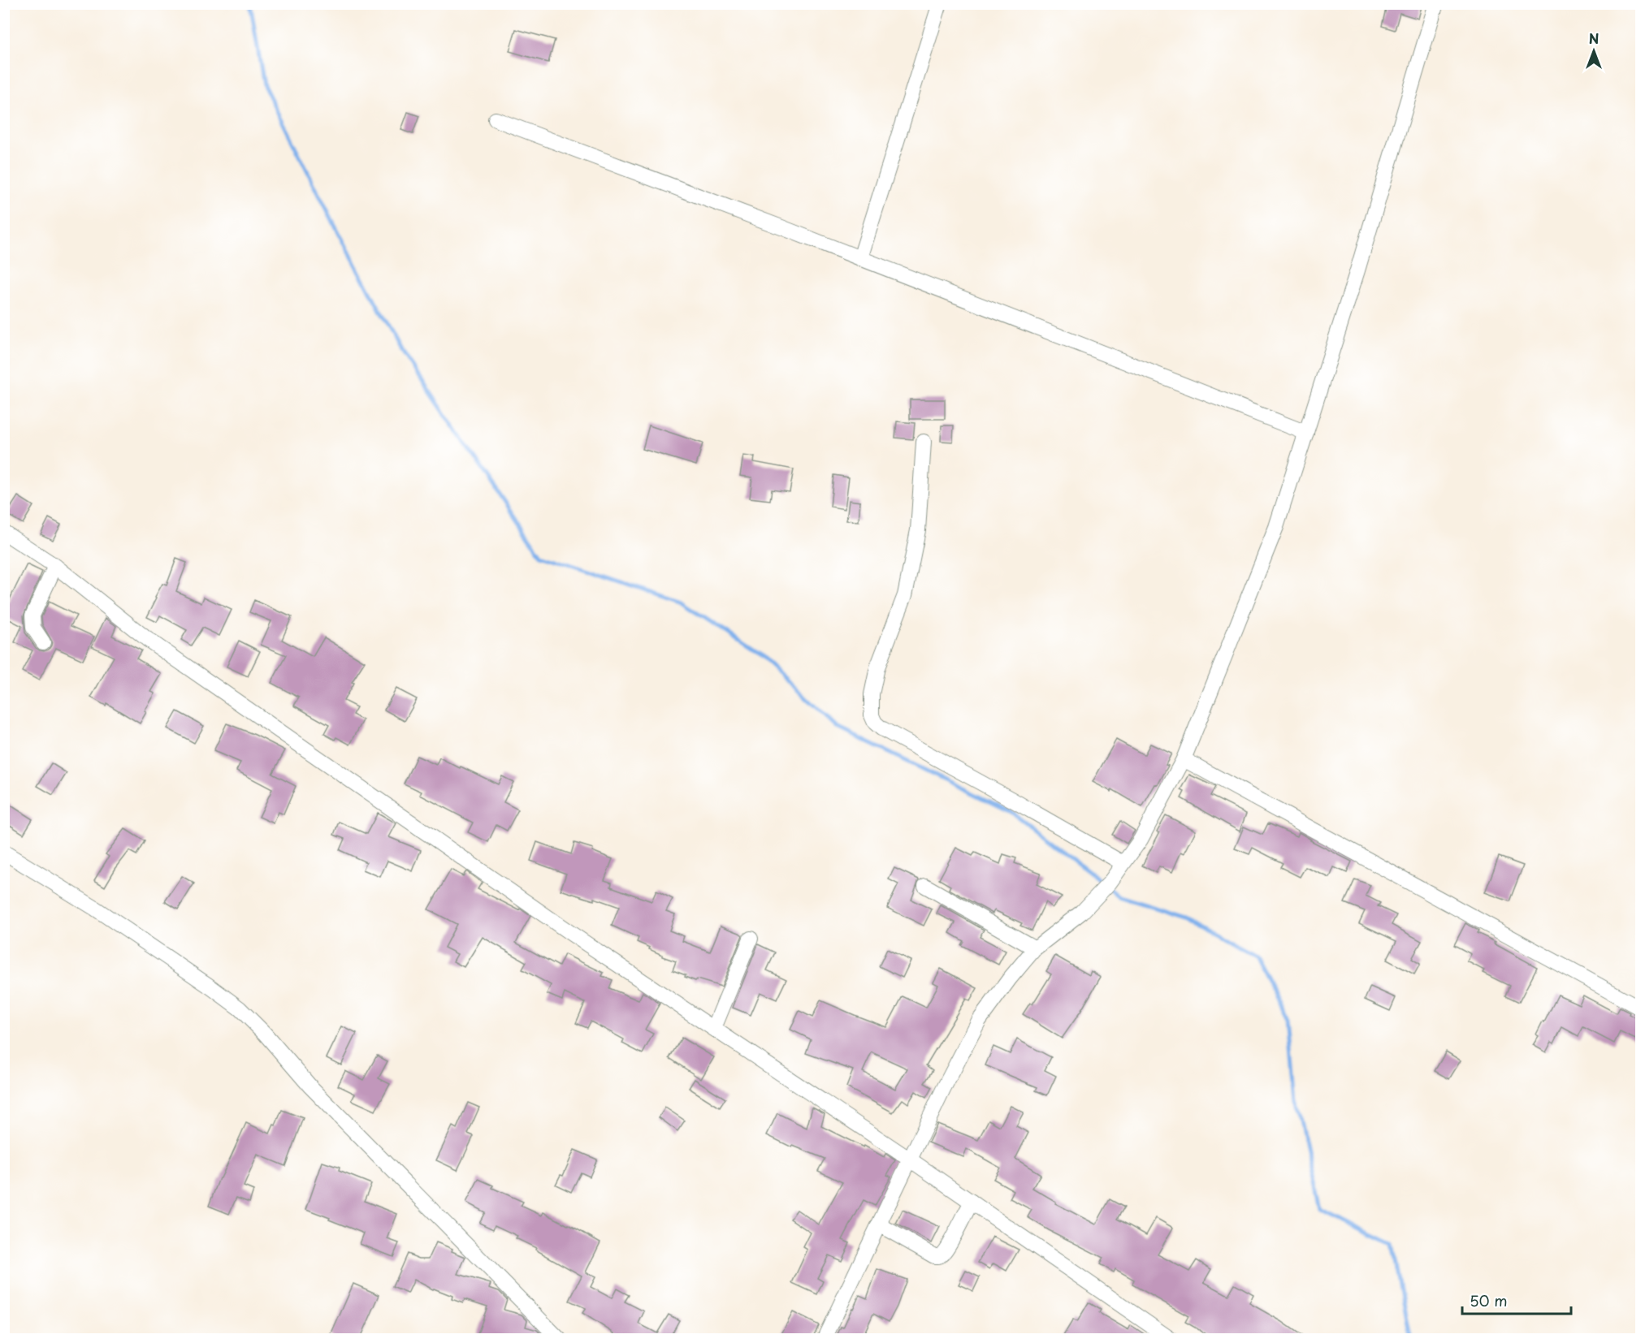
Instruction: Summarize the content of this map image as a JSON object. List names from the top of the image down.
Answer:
{
  "scale_bar": "50 m",
  "north": "top"
}
